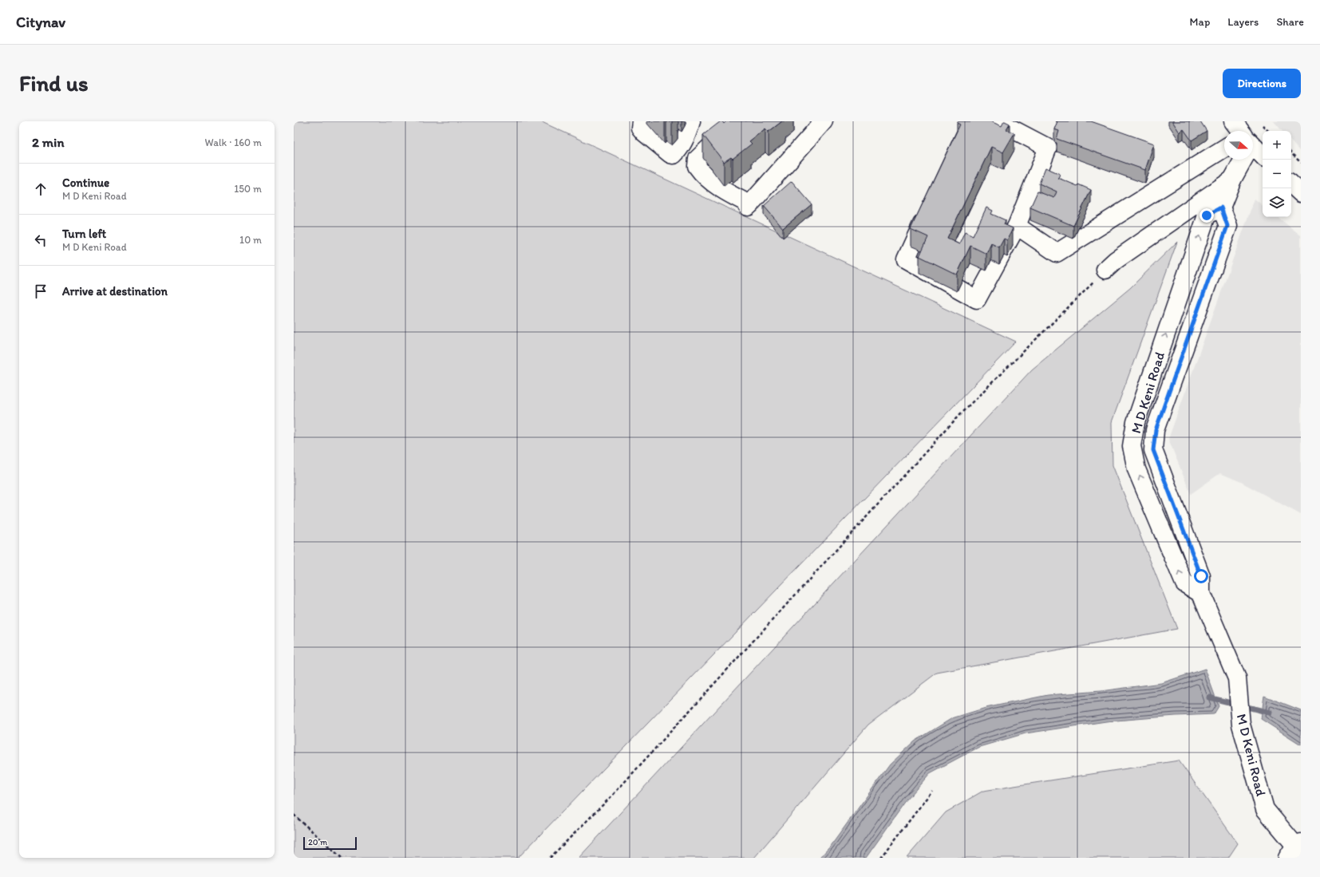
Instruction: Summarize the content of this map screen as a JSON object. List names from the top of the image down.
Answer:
{
  "streets": {
    "street": ["M D Keni Road"]
  },
  "scale_bar": "20 m",
  "north": "right",
  "page": {
    "header": "Citynav",
    "nav": ["Map", "Layers", "Share"],
    "buttons": "Directions",
    "title": "Find us",
    "heading": ["2 min", "Walk · 160 m"],
    "map_buttons": ["+", "−"],
    "list": [
      ["Continue", "M D Keni Road", "150 m"],
      ["Turn left", "M D Keni Road", "10 m"],
      "Arrive at destination"
    ],
    "scale": "20 m"
  }
}
